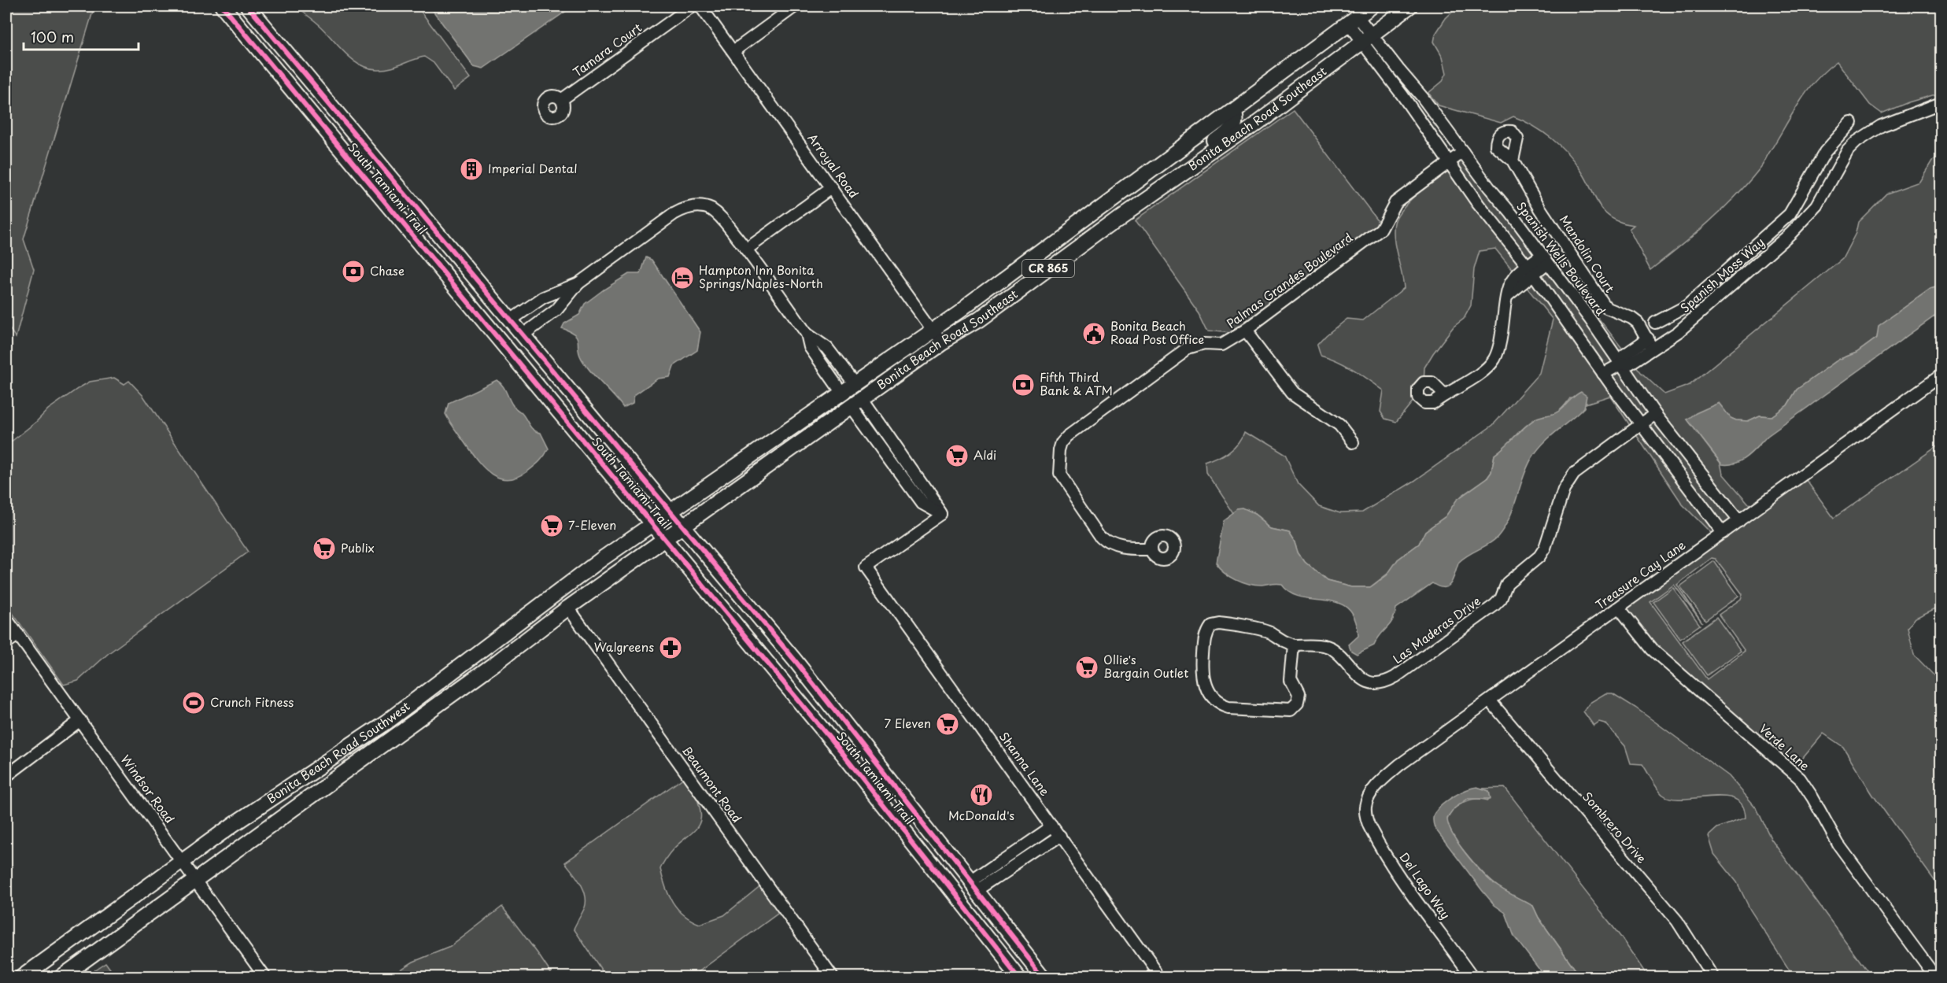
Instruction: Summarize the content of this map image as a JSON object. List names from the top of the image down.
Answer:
{
  "streets": {
    "main road": [
      "Bonita Beach Road Southeast",
      "South Tamiami Trail",
      "CR 865",
      "Bonita Beach Road Southwest"
    ],
    "street": [
      "Tamara Court",
      "Arroyal Road",
      "Mandolin Court",
      "Spanish Wells Boulevard",
      "Spanish Moss Way",
      "Palmas Grandes Boulevard",
      "Treasure Cay Lane",
      "Las Maderas Drive",
      "Verde Lane",
      "Shanna Lane",
      "Beaumont Road",
      "Windsor Road",
      "Sombrero Drive",
      "Del Lago Way"
    ]
  },
  "crossings": [
    ["Bonita Beach Road Southeast", "Arroyal Road"],
    ["Bonita Beach Road Southeast", "South Tamiami Trail"],
    ["Bonita Beach Road Southeast", "Spanish Wells Boulevard"],
    ["Bonita Beach Road Southeast", "Bonita Beach Road Southwest"],
    ["South Tamiami Trail", "Bonita Beach Road Southwest"],
    ["Mandolin Court", "Spanish Moss Way"],
    ["Spanish Wells Boulevard", "Spanish Moss Way"],
    ["Spanish Wells Boulevard", "Palmas Grandes Boulevard"],
    ["Spanish Wells Boulevard", "Treasure Cay Lane"],
    ["Spanish Wells Boulevard", "Las Maderas Drive"],
    ["Treasure Cay Lane", "Verde Lane"],
    ["Treasure Cay Lane", "Sombrero Drive"],
    ["Treasure Cay Lane", "Del Lago Way"],
    ["Bonita Beach Road Southwest", "Beaumont Road"],
    ["Bonita Beach Road Southwest", "Windsor Road"]
  ],
  "places": {
    "building": ["Imperial Dental"],
    "bank": ["Chase", "Fifth Third Bank & ATM"],
    "hotel": ["Hampton Inn Bonita Springs/Naples-North"],
    "public building": ["Bonita Beach Road Post Office"],
    "supermarket": [
      "Aldi",
      "7-Eleven",
      "Publix",
      "Ollie's Bargain Outlet",
      "7 Eleven"
    ],
    "pharmacy": ["Walgreens"],
    "sports": ["Crunch Fitness"],
    "restaurant": ["McDonald's"]
  },
  "scale_bar": "100 m"
}
